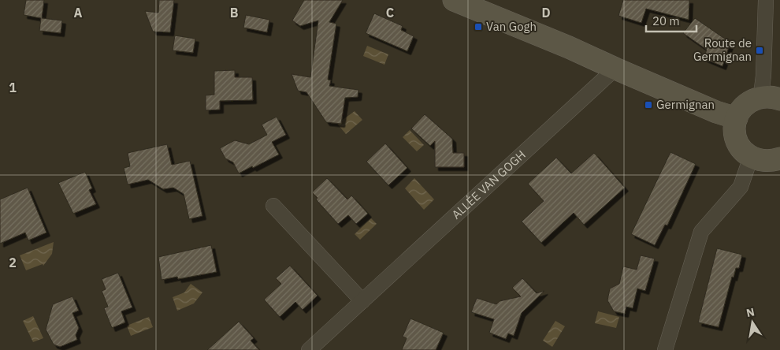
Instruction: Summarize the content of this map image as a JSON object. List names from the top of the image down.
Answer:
{
  "streets": {
    "street": ["ALLÉE VAN GOGH"]
  },
  "places": {
    "transit": ["Van Gogh", "Route de Germignan", "Germignan"]
  },
  "scale_bar": "20 m",
  "north": "top",
  "grid": {
    "columns": [
      "A",
      "B",
      "C",
      "D"
    ],
    "rows": ["1", "2"]
  }
}
